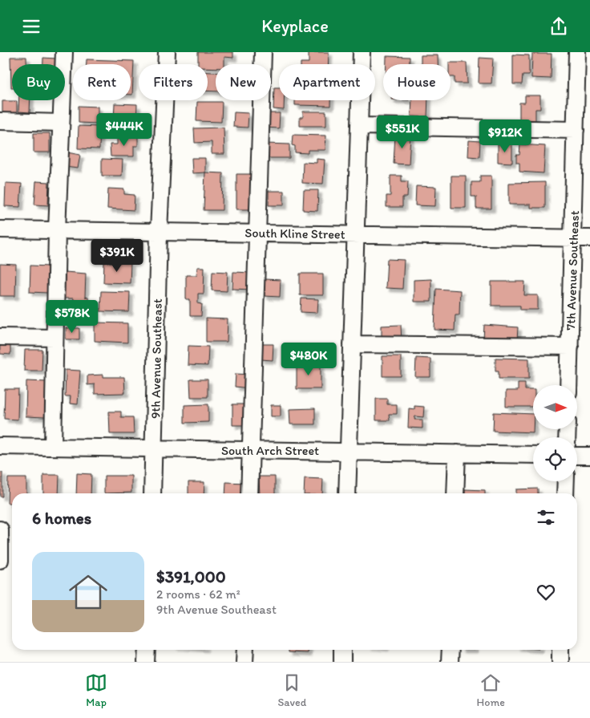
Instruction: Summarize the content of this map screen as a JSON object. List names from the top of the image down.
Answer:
{
  "streets": {
    "street": [
      "South Kline Street",
      "7th Avenue Southeast",
      "9th Avenue Southeast",
      "South Arch Street"
    ]
  },
  "crossings": [
    ["South Kline Street", "7th Avenue Southeast"],
    ["South Kline Street", "9th Avenue Southeast"],
    ["9th Avenue Southeast", "South Arch Street"]
  ],
  "north": "right",
  "page": {
    "header": "Keyplace",
    "chip": [
      "Buy",
      "Rent",
      "Filters",
      "New",
      "Apartment",
      "House"
    ],
    "price": [
      "$444K",
      "$551K",
      "$912K",
      "$391K",
      "$578K",
      "$480K"
    ],
    "heading": "6 homes",
    "list": [
      {
        "name": "$391,000",
        "note": "2 rooms · 62 m² · 9th Avenue Southeast"
      }
    ],
    "tabs": ["Map", "Saved", "Home"]
  }
}
